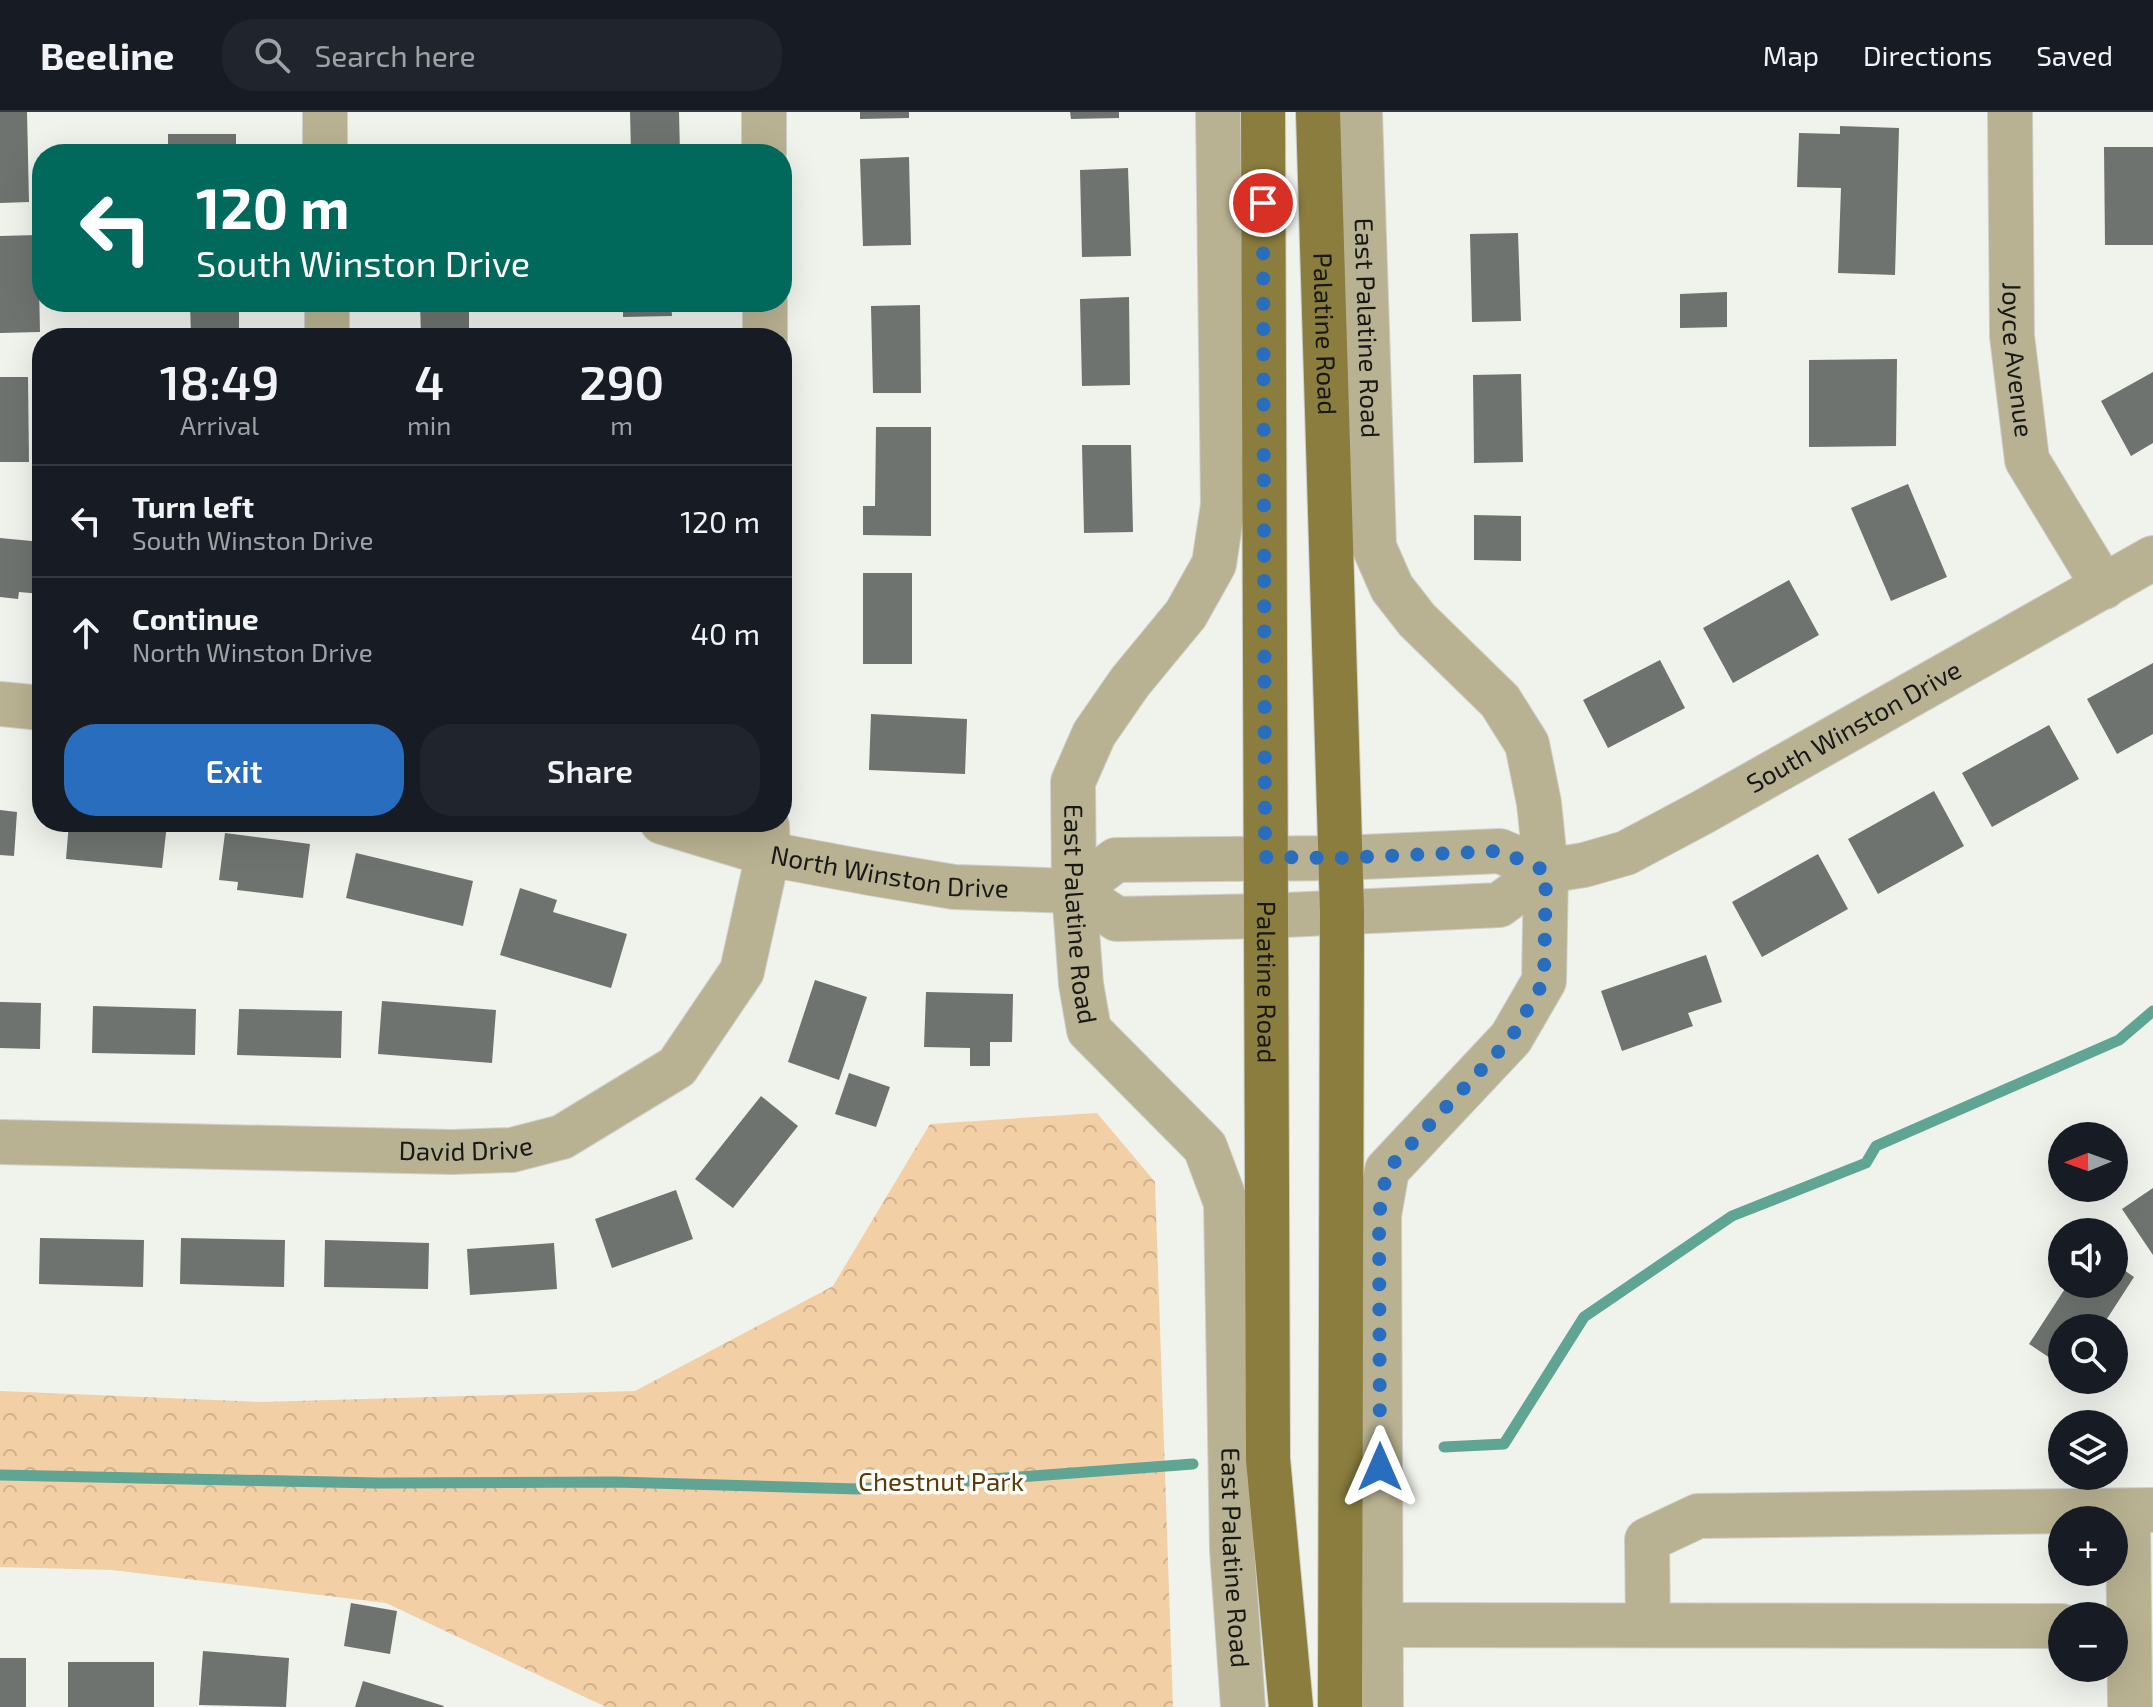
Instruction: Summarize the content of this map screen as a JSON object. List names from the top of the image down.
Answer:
{
  "streets": {
    "main road": ["Palatine Road"],
    "street": [
      "East Palatine Road",
      "Joyce Avenue",
      "South Winston Drive",
      "North Winston Drive",
      "David Drive"
    ]
  },
  "crossings": [
    ["East Palatine Road", "South Winston Drive"],
    ["East Palatine Road", "North Winston Drive"],
    ["Palatine Road", "South Winston Drive"],
    ["Joyce Avenue", "South Winston Drive"],
    ["North Winston Drive", "David Drive"]
  ],
  "parks": ["Chestnut Park"],
  "north": "left",
  "page": {
    "header": "Beeline",
    "search": "Search here",
    "nav": ["Map", "Directions", "Saved"],
    "turn": ["120 m", "South Winston Drive"],
    "eta": [
      "18:49",
      "Arrival",
      "4",
      "min",
      "290",
      "m"
    ],
    "list": [
      {
        "name": "Turn left",
        "note": "South Winston Drive",
        "value": "120 m"
      },
      {
        "name": "Continue",
        "note": "North Winston Drive",
        "value": "40 m"
      }
    ],
    "buttons": ["Exit", "Share"],
    "map_buttons": ["+", "−"]
  }
}
